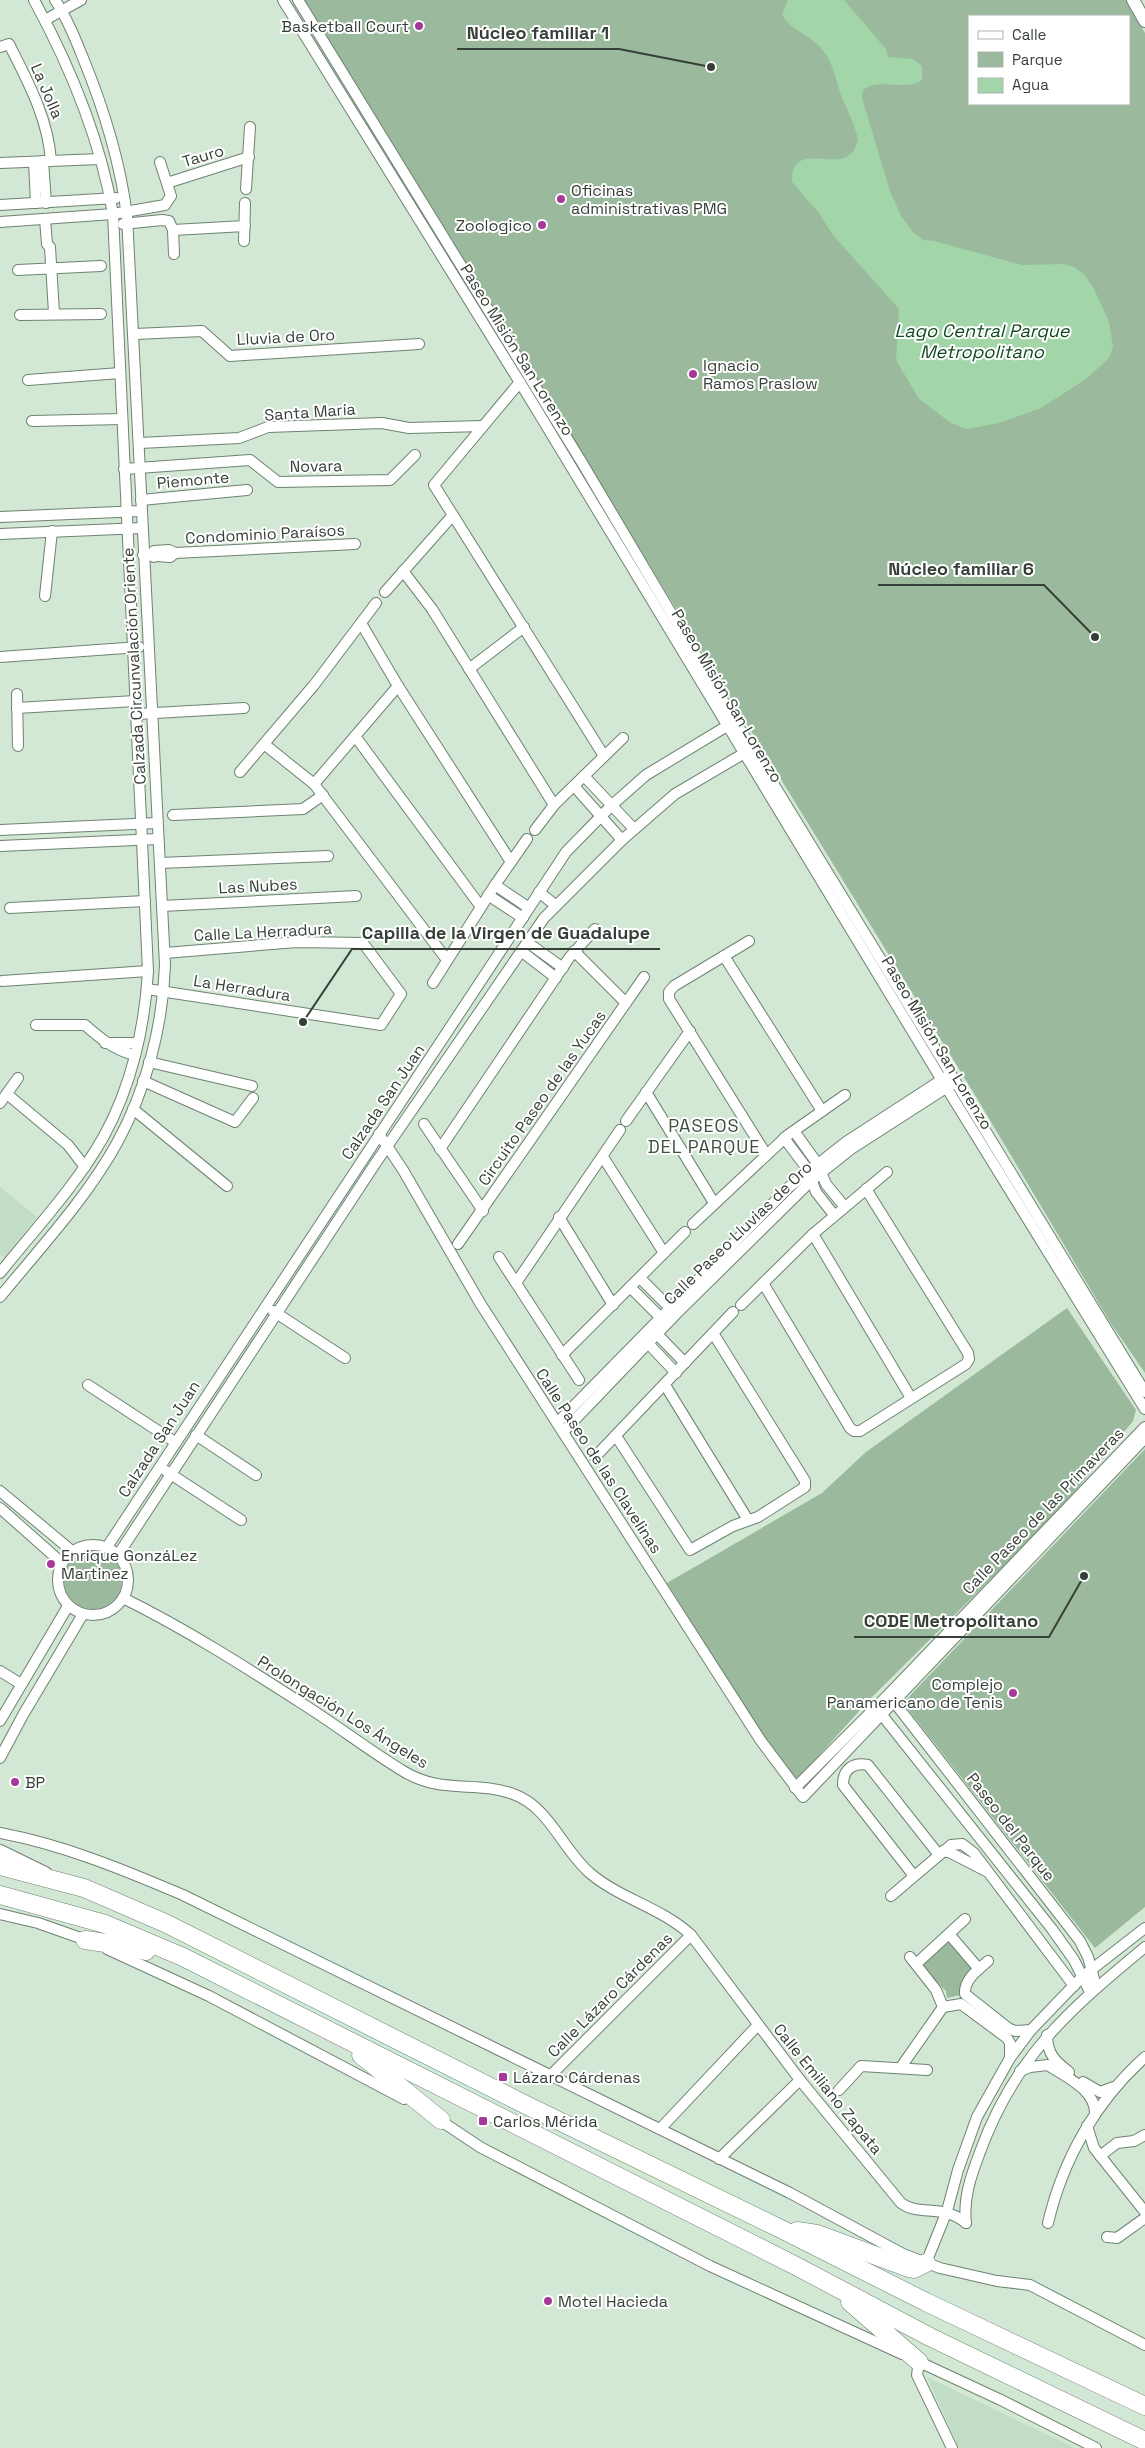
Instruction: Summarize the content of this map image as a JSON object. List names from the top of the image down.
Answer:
{
  "streets": {
    "street": [
      "La Jolla",
      "Tauro",
      "Lluvia de Oro",
      "Paseo Misión San Lorenzo",
      "Santa María",
      "Novara",
      "Piemonte",
      "Condominio Paraísos",
      "Calzada Circunvalación Oriente",
      "Las Nubes",
      "Calle La Herradura",
      "La Herradura",
      "Circuito Paseo de las Yucas",
      "Calzada San Juan",
      "Calle Paseo Lluvias de Oro",
      "Calle Paseo de las Clavelinas",
      "Calle Paseo de las Primaveras",
      "Prolongación Los Ángeles",
      "Paseo del Parque",
      "Calle Lázaro Cárdenas",
      "Calle Emiliano Zapata"
    ]
  },
  "crossings": [
    ["Tauro", "Calzada Circunvalación Oriente"],
    ["Lluvia de Oro", "Calzada Circunvalación Oriente"],
    ["Paseo Misión San Lorenzo", "Calzada San Juan"],
    ["Paseo Misión San Lorenzo", "Calle Paseo Lluvias de Oro"],
    ["Santa María", "Calzada Circunvalación Oriente"],
    ["Novara", "Calzada Circunvalación Oriente"],
    ["Piemonte", "Calzada Circunvalación Oriente"],
    ["Condominio Paraísos", "Calzada Circunvalación Oriente"],
    ["Calzada Circunvalación Oriente", "Las Nubes"],
    ["Calzada Circunvalación Oriente", "Calle La Herradura"],
    ["Calzada Circunvalación Oriente", "La Herradura"],
    ["Calle La Herradura", "La Herradura"],
    ["Calzada San Juan", "Calle Paseo de las Clavelinas"],
    ["Calzada San Juan", "Prolongación Los Ángeles"],
    ["Calle Paseo Lluvias de Oro", "Calle Paseo de las Clavelinas"],
    ["Calle Paseo de las Clavelinas", "Calle Paseo de las Primaveras"],
    ["Calle Paseo de las Primaveras", "Paseo del Parque"],
    ["Prolongación Los Ángeles", "Calle Lázaro Cárdenas"],
    ["Prolongación Los Ángeles", "Calle Emiliano Zapata"],
    ["Calle Lázaro Cárdenas", "Calle Emiliano Zapata"]
  ],
  "districts": ["PASEOS DEL PARQUE"],
  "water": ["Lago Central Parque Metropolitano"],
  "places": {
    "other": [
      "Basketball Court",
      "Núcleo familiar 1",
      "Oficinas administrativas PMG",
      "Zoologico",
      "Ignacio Ramos Praslow",
      "Núcleo familiar 6",
      "Capilla de la Virgen de Guadalupe",
      "Enrique GonzáLez Martinez",
      "CODE Metropolitano",
      "Complejo Panamericano de Tenis",
      "BP",
      "Motel Hacieda"
    ],
    "transit": ["Lázaro Cárdenas", "Carlos Mérida"]
  },
  "legend": ["Calle", "Parque", "Agua"]
}
